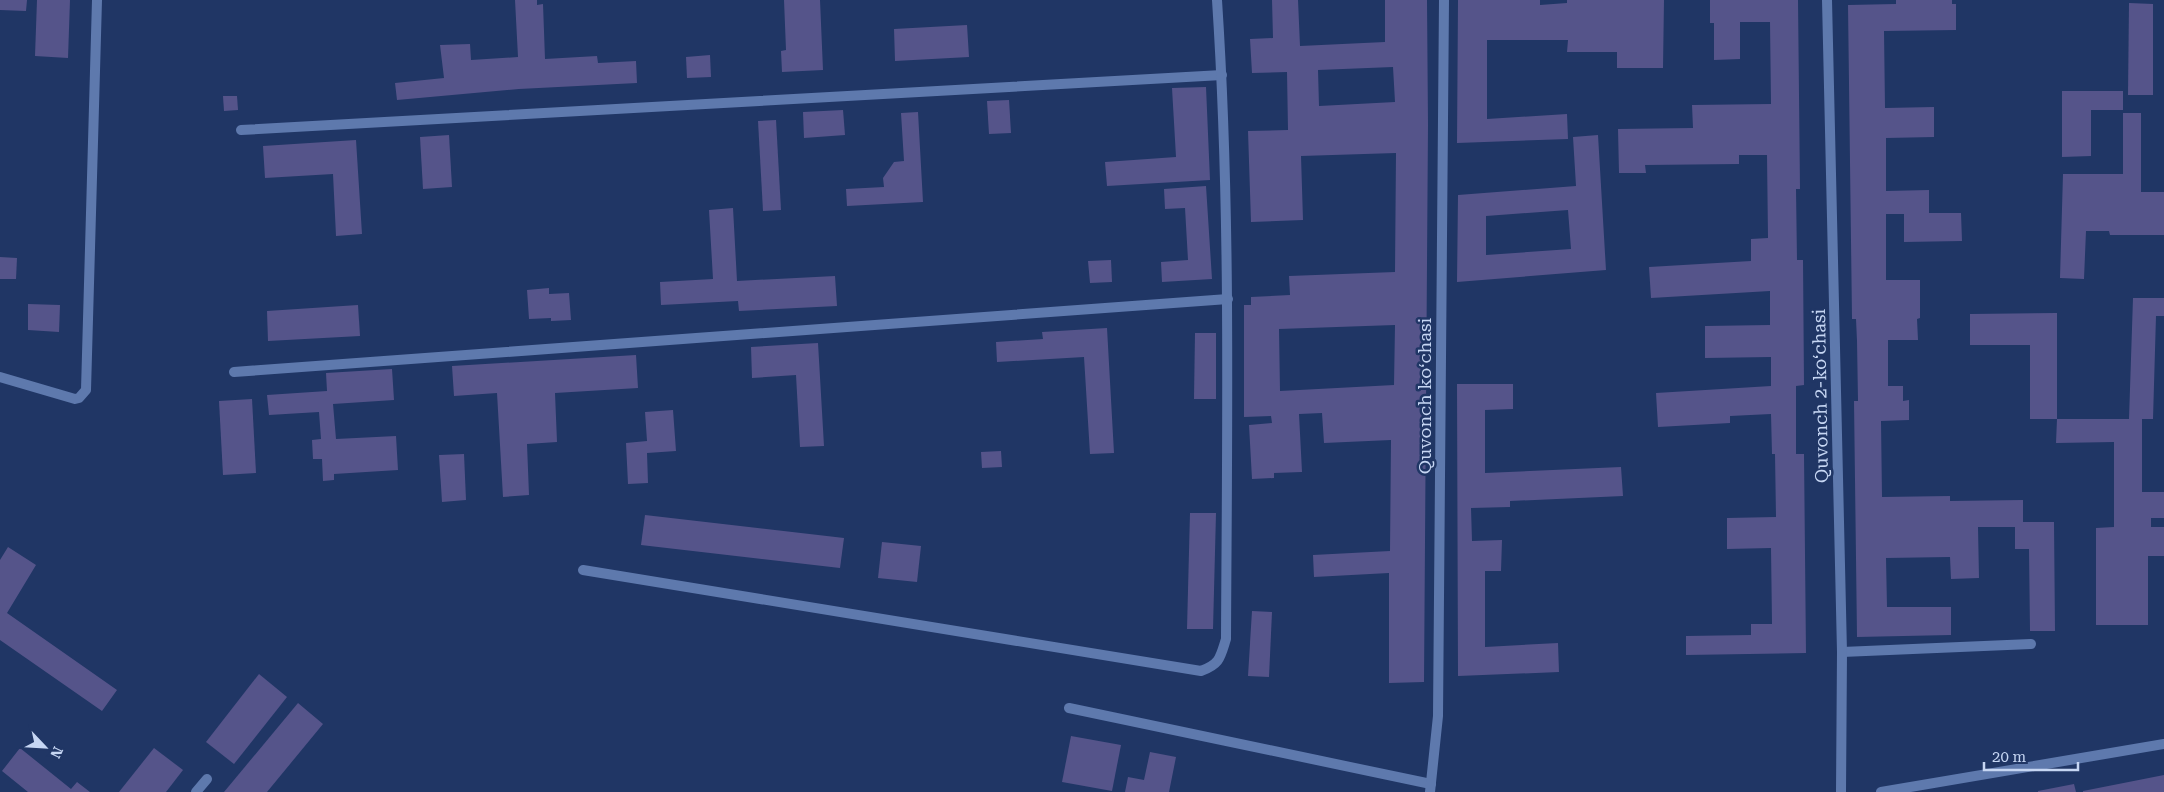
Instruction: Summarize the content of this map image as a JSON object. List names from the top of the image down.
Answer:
{
  "streets": {
    "street": ["Quvonch koʻchasi", "Quvonch 2-koʻchasi"]
  },
  "scale_bar": "20 m",
  "north": "bottom right"
}
